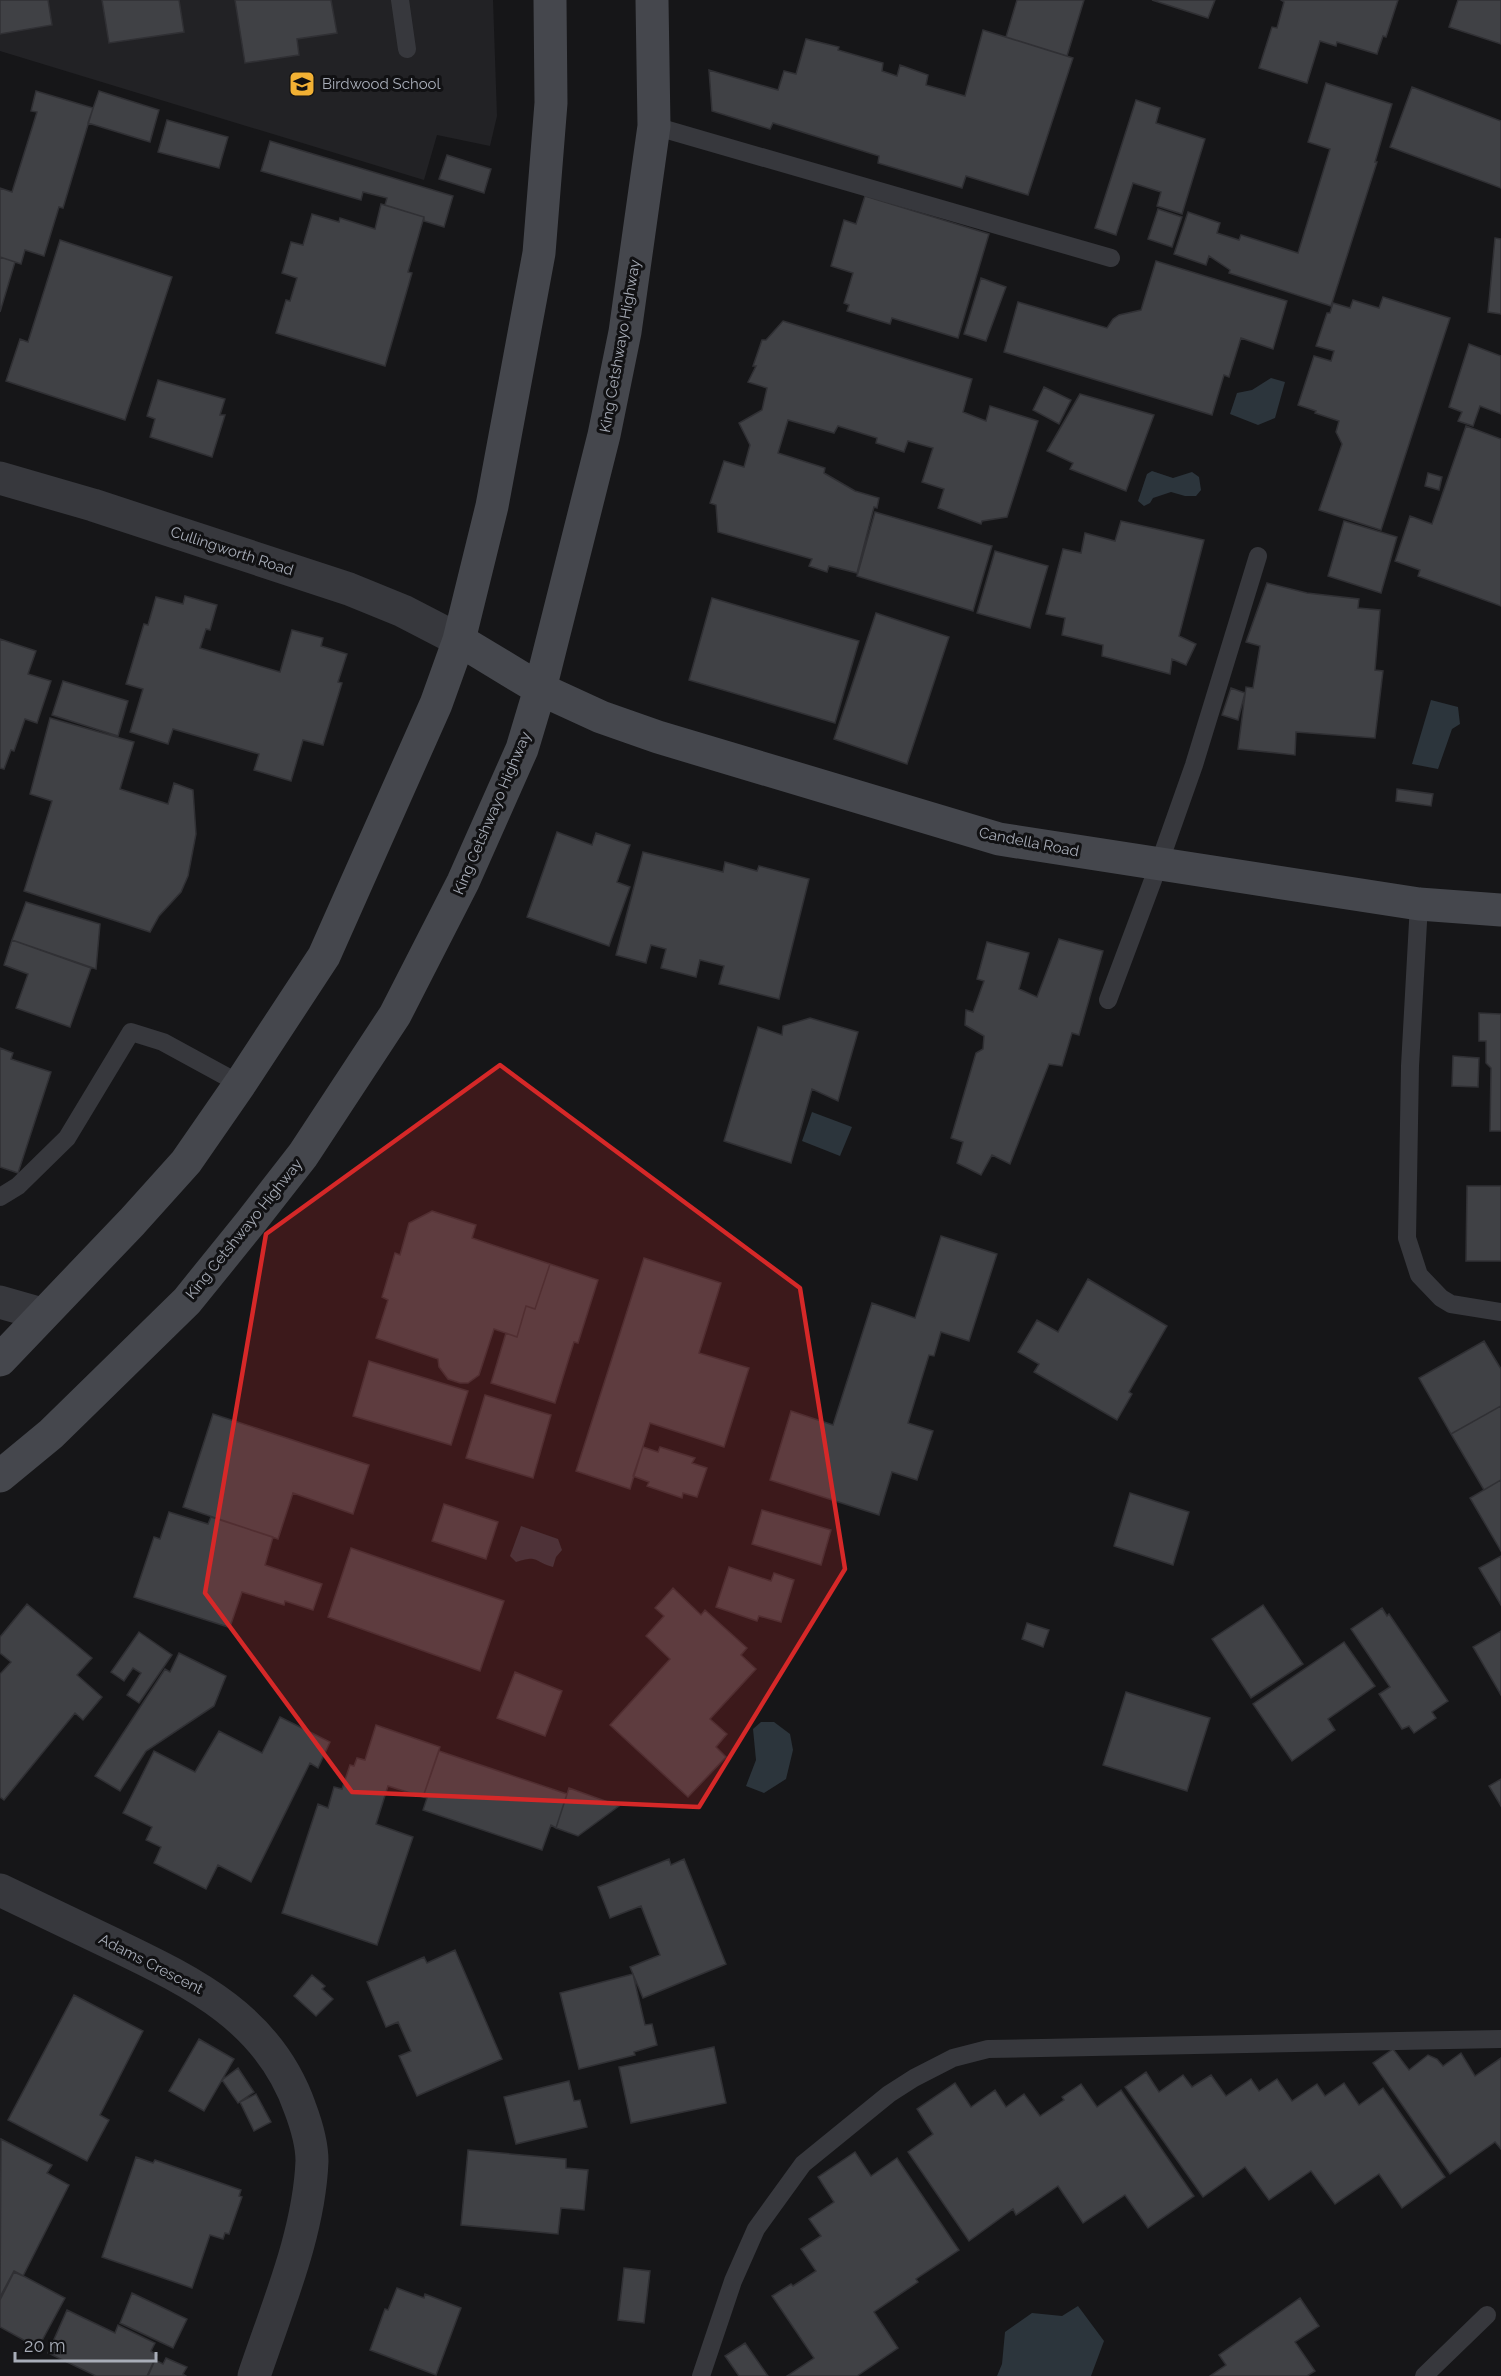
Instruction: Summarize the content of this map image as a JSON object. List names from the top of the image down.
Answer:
{
  "streets": {
    "main road": ["King Cetshwayo Highway", "Candella Road"],
    "street": ["Cullingworth Road", "Adams Crescent"]
  },
  "crossings": [
    ["King Cetshwayo Highway", "Candella Road"],
    ["Cullingworth Road", "Candella Road"]
  ],
  "places": {
    "school or university": ["Birdwood School"]
  },
  "scale_bar": "20 m"
}
